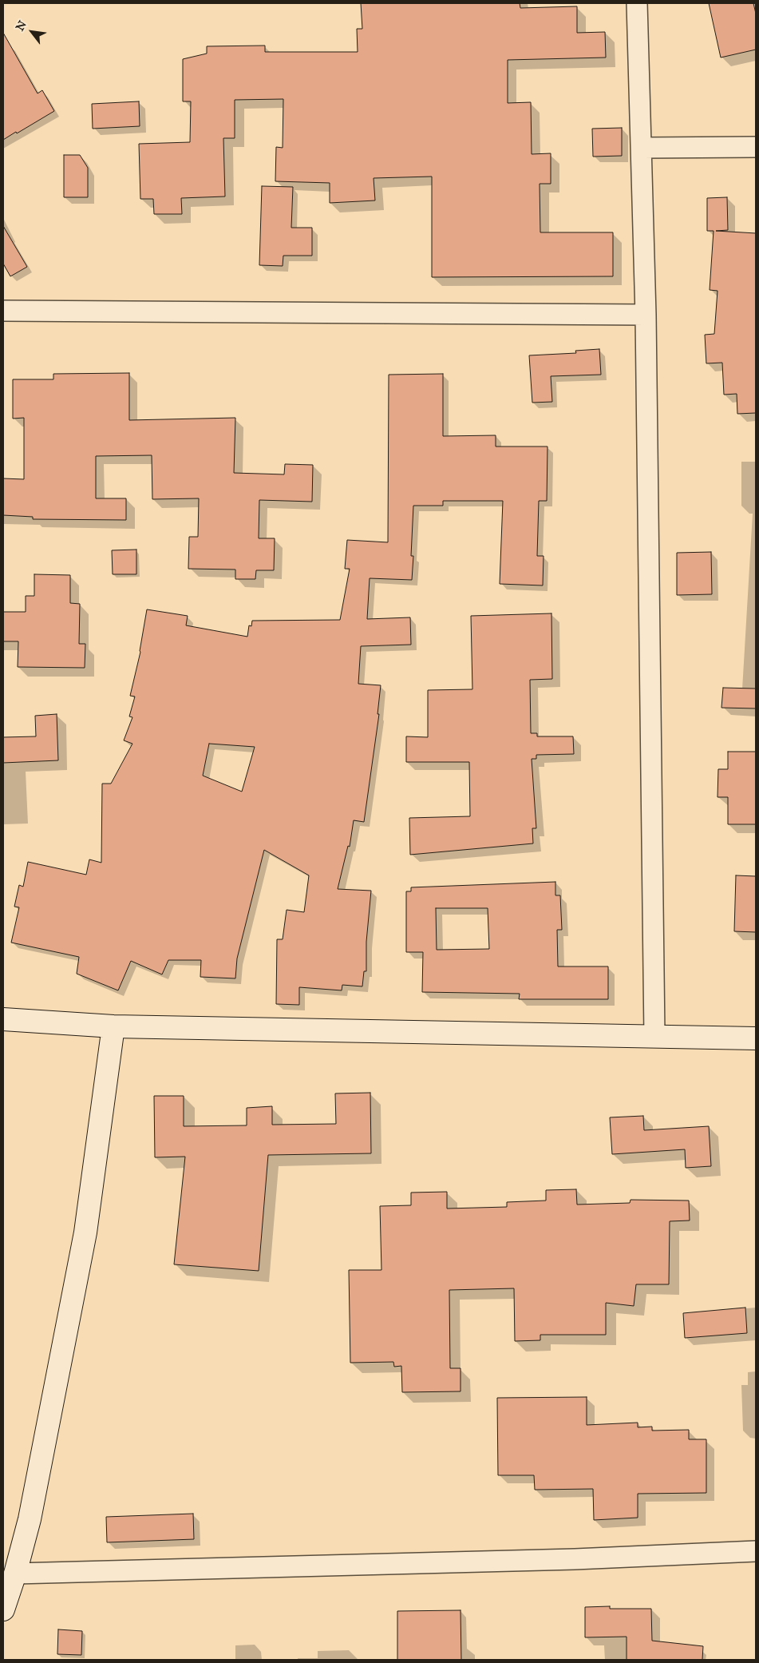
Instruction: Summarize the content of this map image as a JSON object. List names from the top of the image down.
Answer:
{
  "north": "top left"
}
